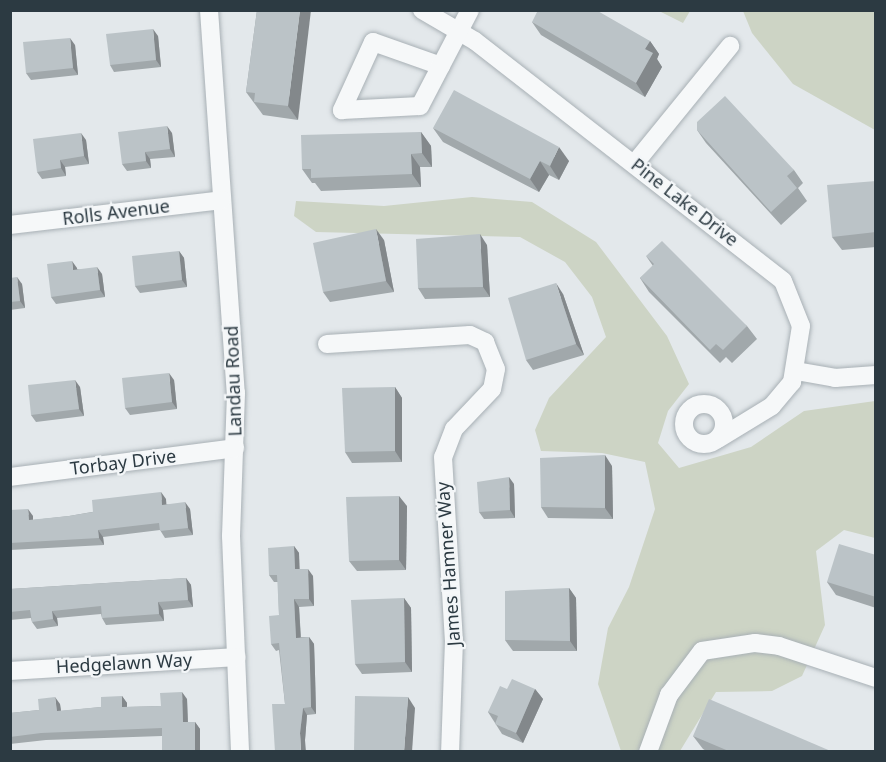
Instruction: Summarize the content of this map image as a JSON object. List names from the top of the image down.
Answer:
{
  "streets": {
    "street": [
      "Pine Lake Drive",
      "Rolls Avenue",
      "Landau Road",
      "Torbay Drive",
      "James Hamner Way",
      "Hedgelawn Way"
    ]
  },
  "crossings": [
    ["Rolls Avenue", "Landau Road"],
    ["Landau Road", "Torbay Drive"],
    ["Landau Road", "Hedgelawn Way"]
  ]
}
